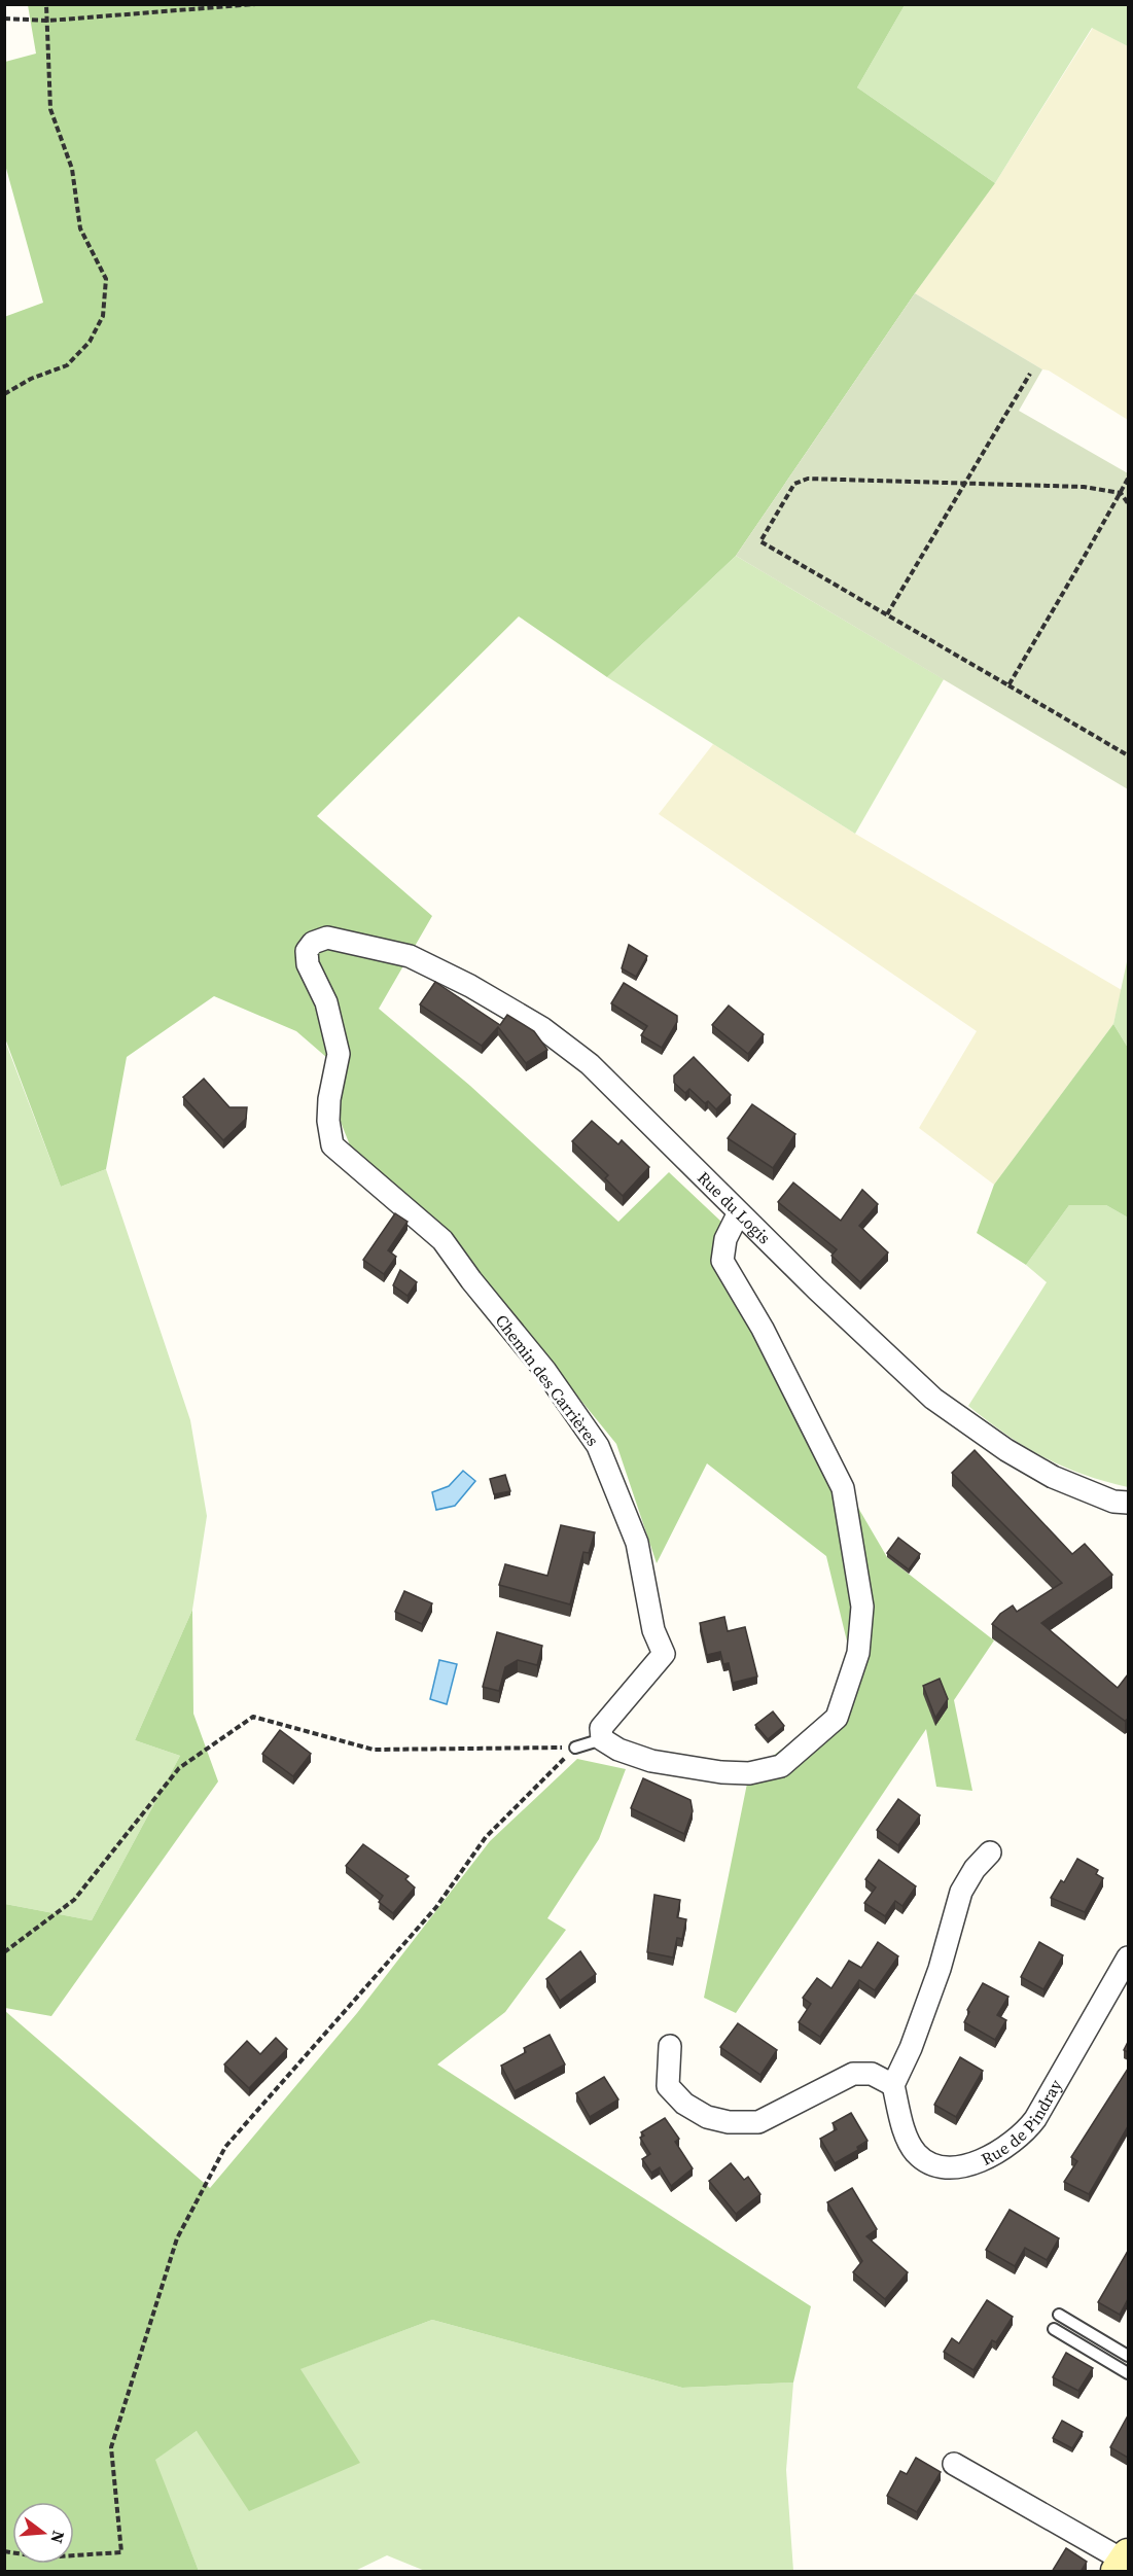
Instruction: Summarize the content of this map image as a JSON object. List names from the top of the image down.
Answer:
{
  "streets": {
    "street": ["Rue du Logis", "Chemin des Carrières", "Rue de Pindray"]
  },
  "crossings": [
    ["Rue du Logis", "Chemin des Carrières"]
  ],
  "north": "right"
}
